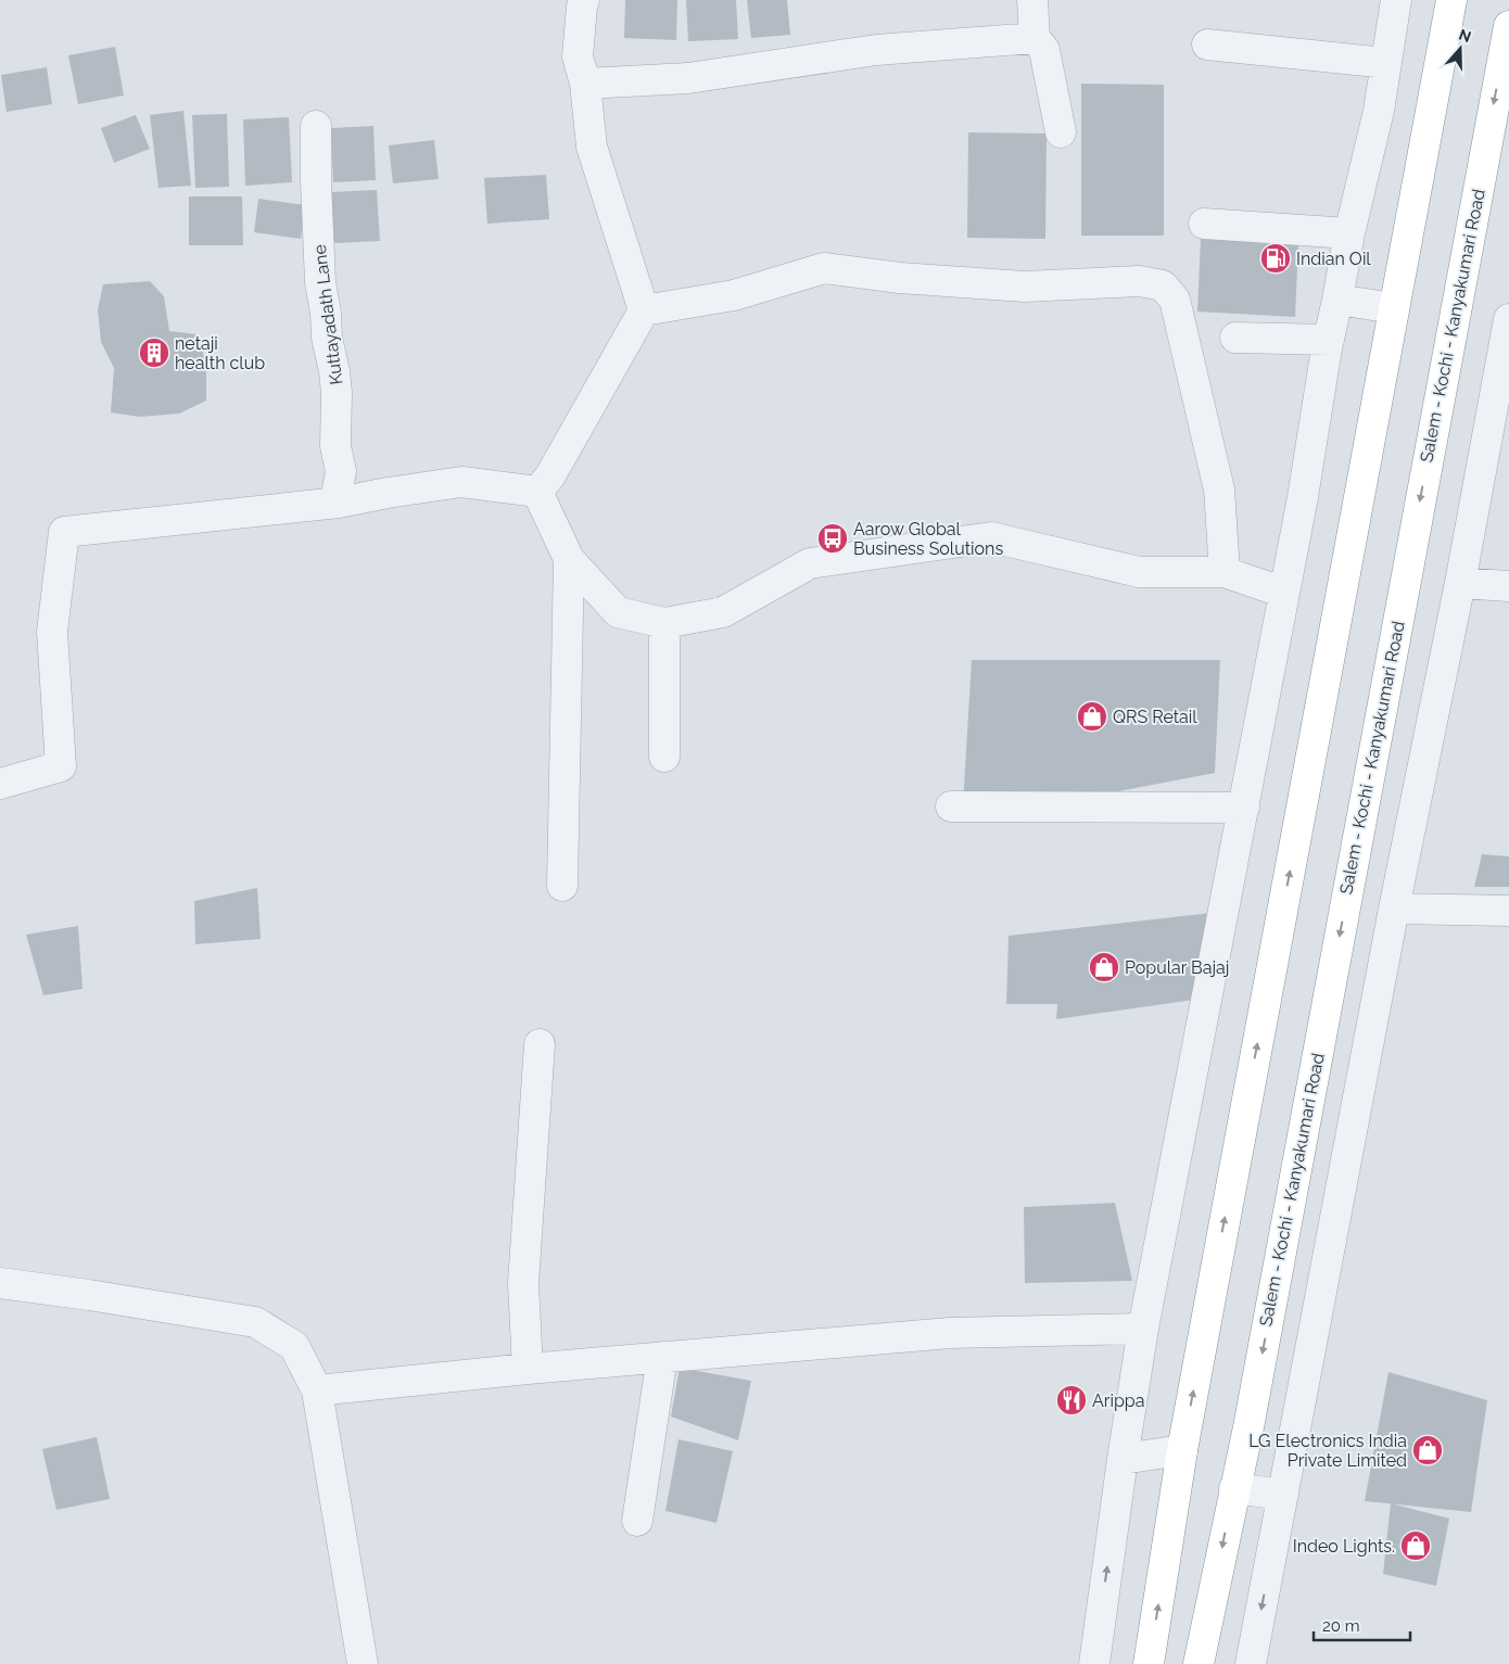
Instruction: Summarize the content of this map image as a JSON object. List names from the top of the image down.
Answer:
{
  "streets": {
    "highway": ["Salem - Kochi - Kanyakumari Road"],
    "street": ["Kuttayadath Lane"]
  },
  "places": {
    "fuel station": ["Indian Oil"],
    "building": ["netaji health club"],
    "bus stop": ["Aarow Global Business Solutions"],
    "shop": [
      "QRS Retail",
      "Popular Bajaj",
      "LG Electronics India Private Limited",
      "Indeo Lights."
    ],
    "restaurant": ["Arippa"]
  },
  "scale_bar": "20 m",
  "north": "top"
}
